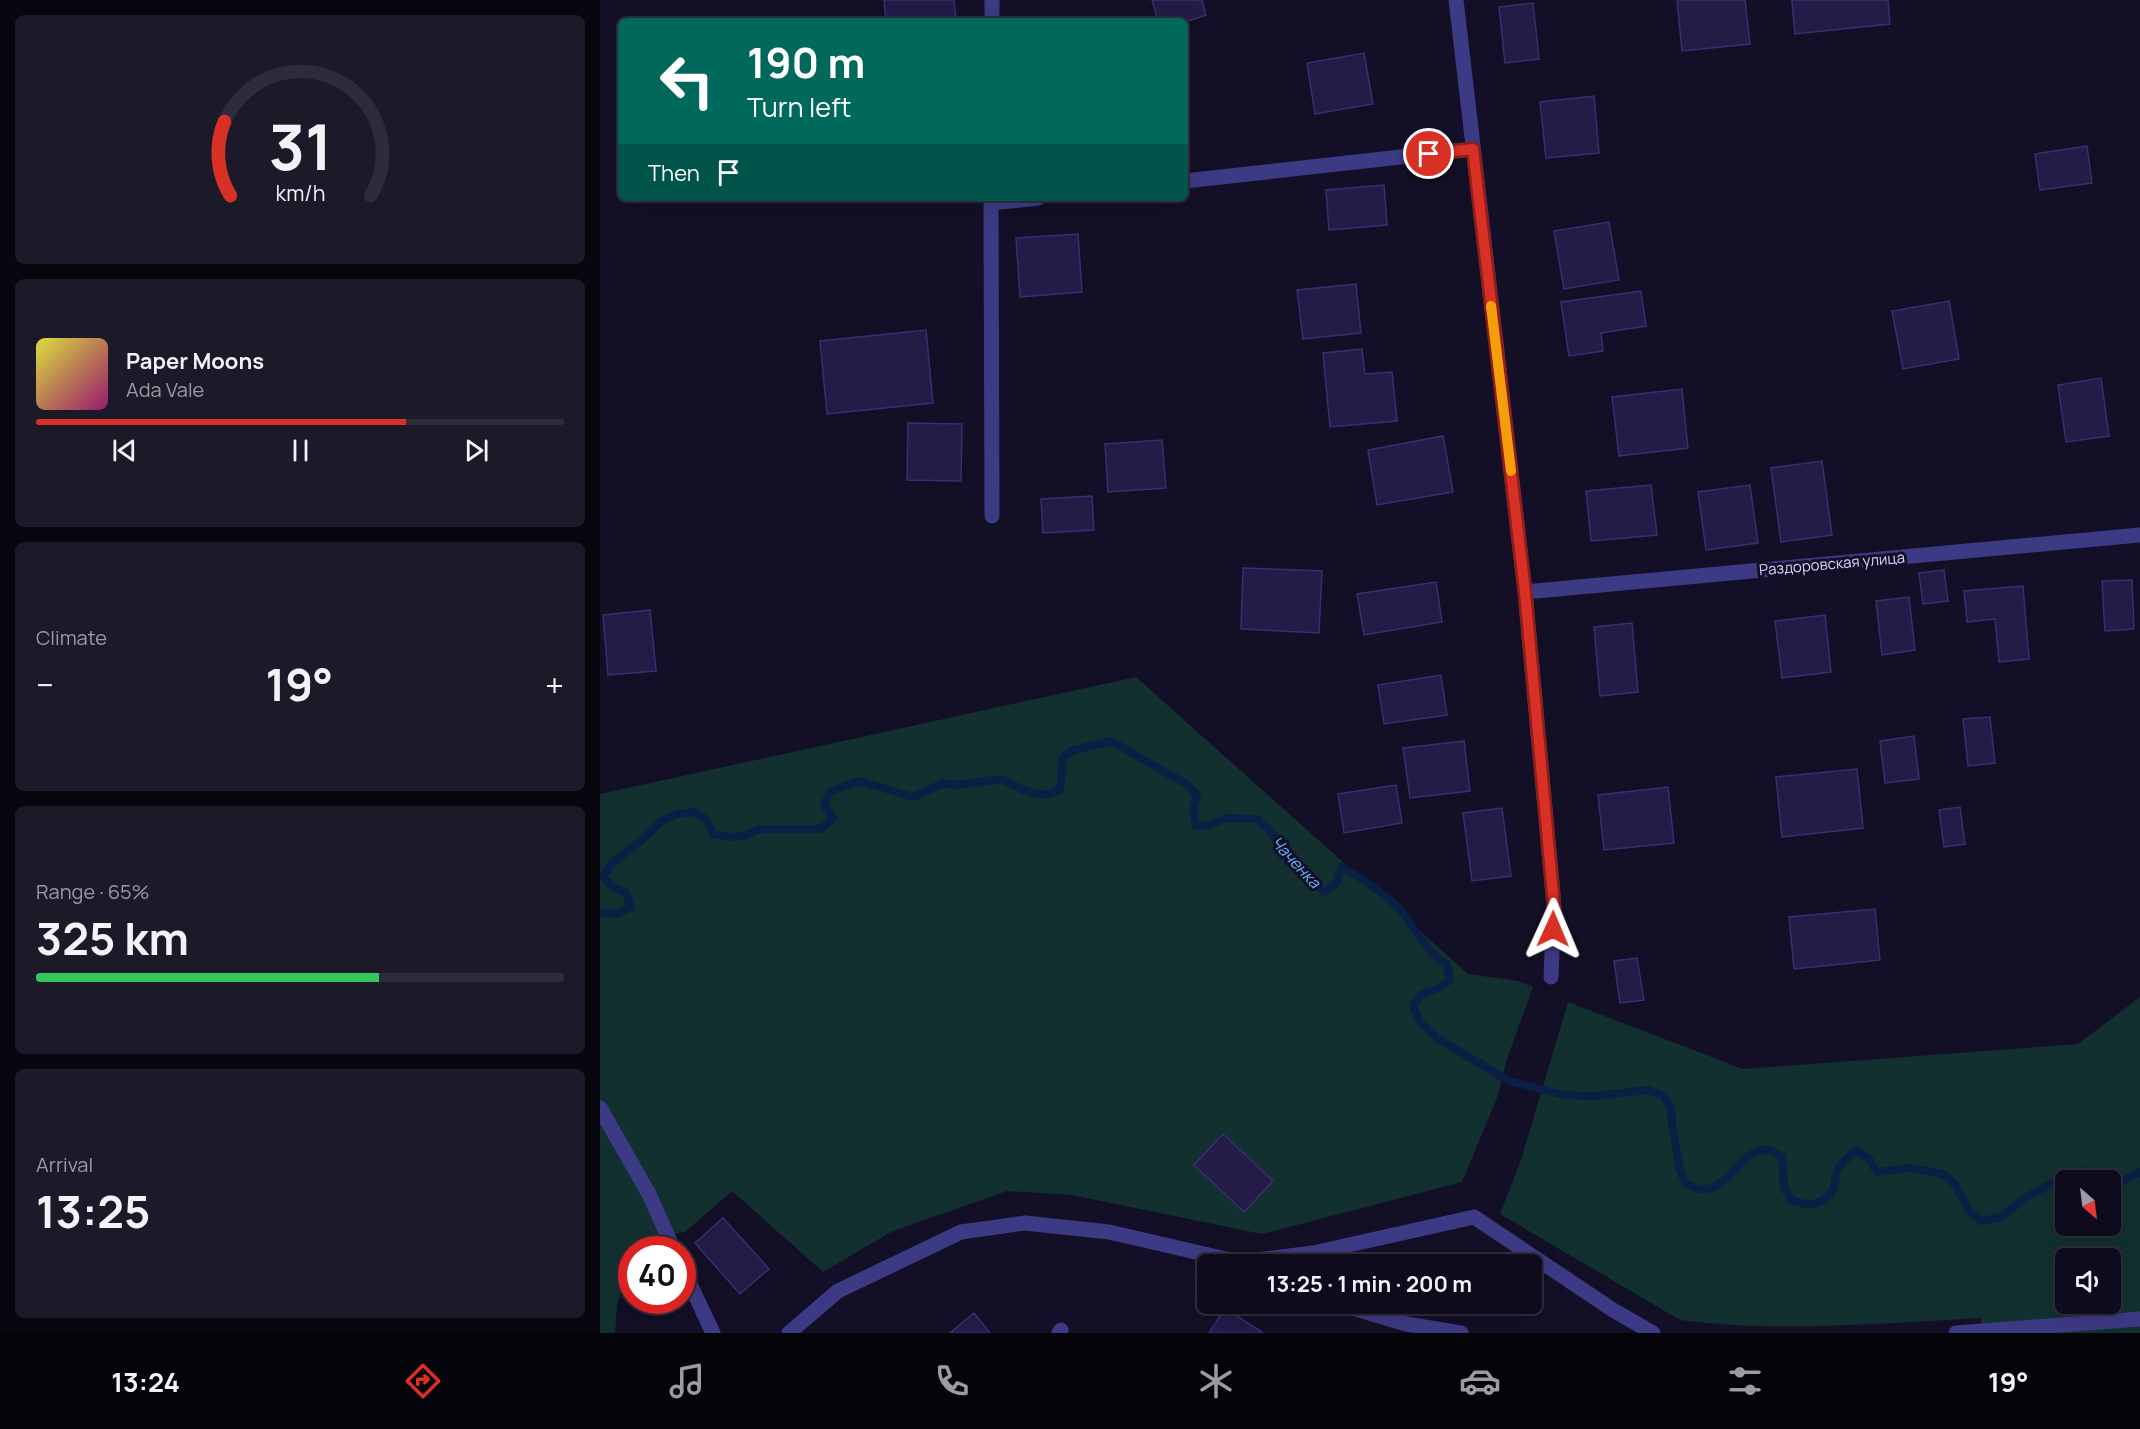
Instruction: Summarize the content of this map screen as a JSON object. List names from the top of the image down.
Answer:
{
  "streets": {
    "street": ["Раздоровская улица"]
  },
  "water": ["Чаченка"],
  "north": "bottom right",
  "page": {
    "turn": ["190 m", "Turn left"],
    "then": "Then",
    "song": ["Paper Moons", "Ada Vale"],
    "tile": [
      "Climate",
      ["Range · 65%", "325 km"],
      ["Arrival", "13:25"]
    ],
    "heat": ["−", "19°", "+"],
    "limit": "40",
    "trip": "13:25 · 1 min · 200 m",
    "tabs": ["13:24", "19°"],
    "gauge": ["31", "km/h"]
  }
}
